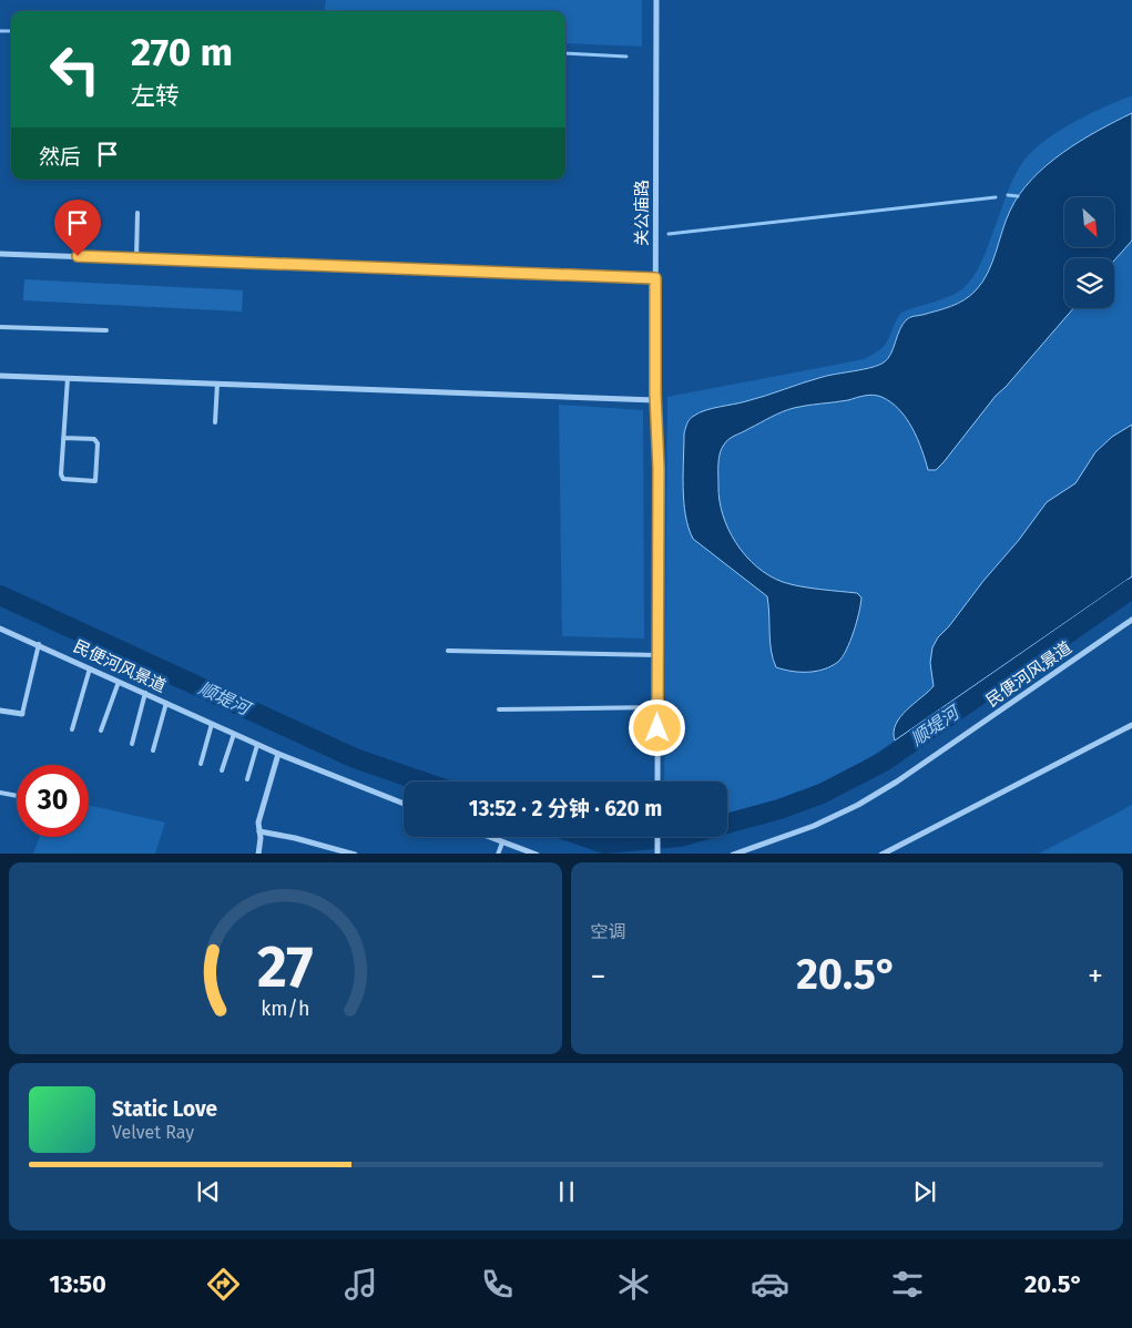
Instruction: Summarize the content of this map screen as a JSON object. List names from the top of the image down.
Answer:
{
  "streets": {
    "street": ["关公庙路", "民便河风景道"]
  },
  "water": ["顺堤河"],
  "north": "bottom right",
  "page": {
    "turn": ["270 m", "左转"],
    "then": "然后",
    "limit": "30",
    "trip": "13:52 · 2 分钟 · 620 m",
    "tile": "空调",
    "heat": ["−", "20.5°", "+"],
    "song": ["Static Love", "Velvet Ray"],
    "tabs": ["13:50", "20.5°"],
    "gauge": ["27", "km/h"]
  }
}
